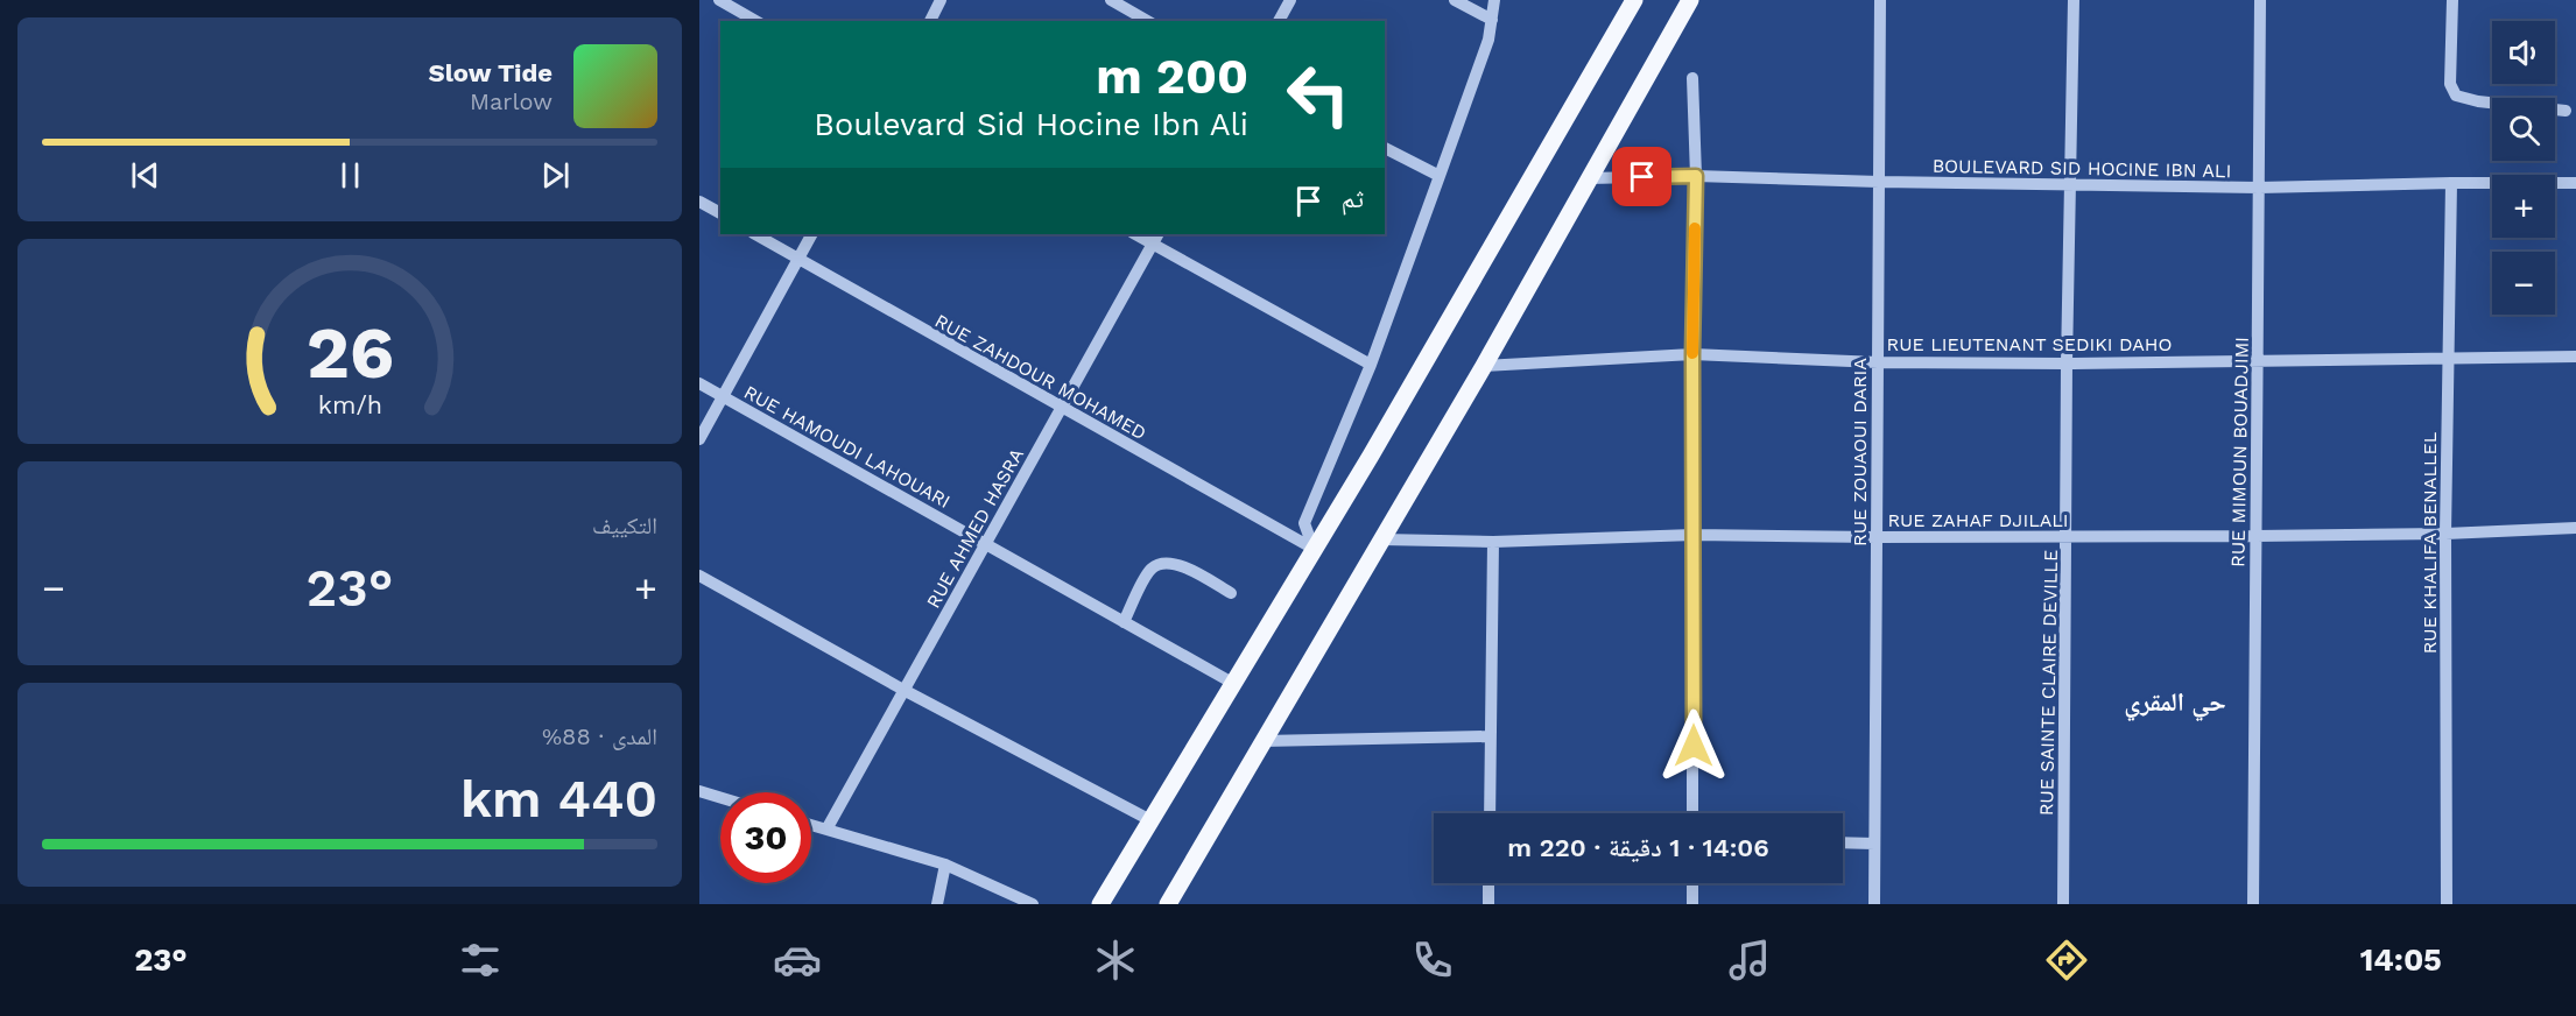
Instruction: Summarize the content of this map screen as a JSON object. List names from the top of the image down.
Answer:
{
  "streets": {
    "street": [
      "BOULEVARD SID HOCINE IBN ALI",
      "RUE LIEUTENANT SEDIKI DAHO",
      "RUE ZAHDOUR MOHAMED",
      "RUE HAMOUDI LAHOUARI",
      "RUE ZOUAOUI DARIA",
      "RUE MIMOUN BOUADJIMI",
      "RUE ZAHAF DJILALI",
      "RUE AHMED HASRA",
      "RUE KHALIFA BENALLEL",
      "RUE SAINTE CLAIRE DEVILLE"
    ]
  },
  "crossings": [
    ["BOULEVARD SID HOCINE IBN ALI", "RUE ZOUAOUI DARIA"],
    ["BOULEVARD SID HOCINE IBN ALI", "RUE MIMOUN BOUADJIMI"],
    ["BOULEVARD SID HOCINE IBN ALI", "RUE KHALIFA BENALLEL"],
    ["BOULEVARD SID HOCINE IBN ALI", "RUE SAINTE CLAIRE DEVILLE"],
    ["RUE LIEUTENANT SEDIKI DAHO", "RUE ZOUAOUI DARIA"],
    ["RUE LIEUTENANT SEDIKI DAHO", "RUE MIMOUN BOUADJIMI"],
    ["RUE LIEUTENANT SEDIKI DAHO", "RUE KHALIFA BENALLEL"],
    ["RUE LIEUTENANT SEDIKI DAHO", "RUE SAINTE CLAIRE DEVILLE"],
    ["RUE ZAHDOUR MOHAMED", "RUE AHMED HASRA"],
    ["RUE HAMOUDI LAHOUARI", "RUE AHMED HASRA"],
    ["RUE ZOUAOUI DARIA", "RUE ZAHAF DJILALI"],
    ["RUE MIMOUN BOUADJIMI", "RUE ZAHAF DJILALI"],
    ["RUE ZAHAF DJILALI", "RUE KHALIFA BENALLEL"],
    ["RUE ZAHAF DJILALI", "RUE SAINTE CLAIRE DEVILLE"]
  ],
  "districts": ["حي المقري"],
  "page": {
    "map_buttons": ["+", "−"],
    "turn": ["200 m", "Boulevard Sid Hocine Ibn Ali"],
    "song": ["Slow Tide", "Marlow"],
    "then": "ثم",
    "tile": [
      "التكييف",
      ["المدى · 88%", "440 km"]
    ],
    "heat": ["−", "23°", "+"],
    "limit": "30",
    "trip": "14:06 · 1 دقيقة · 220 m",
    "tabs": ["14:05", "23°"],
    "gauge": ["26", "km/h"]
  }
}
